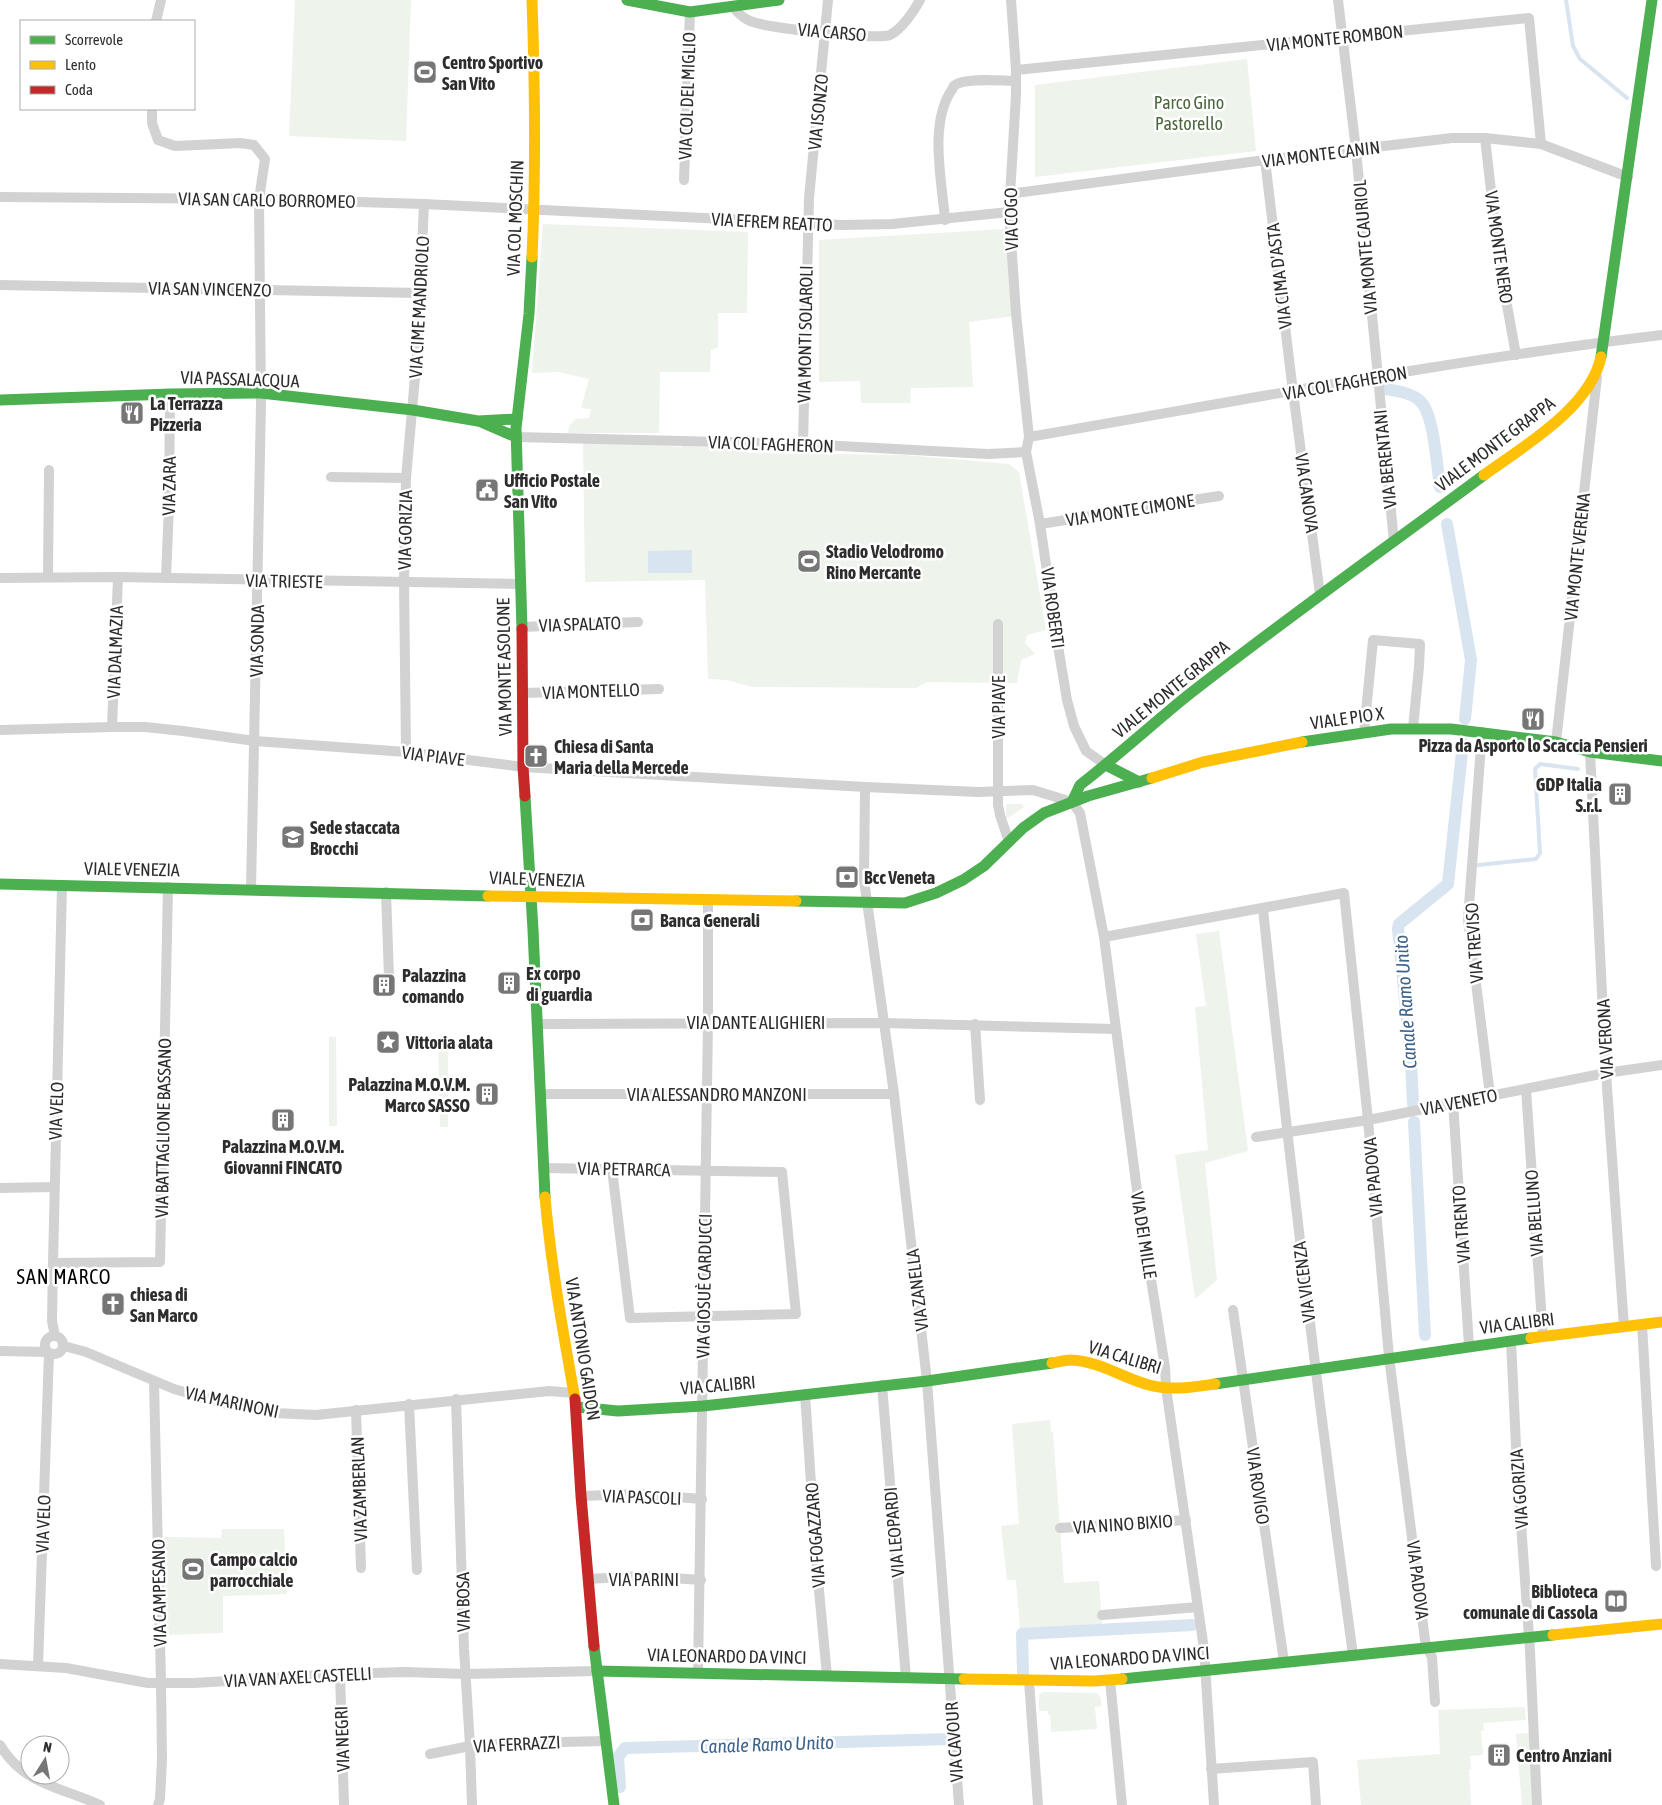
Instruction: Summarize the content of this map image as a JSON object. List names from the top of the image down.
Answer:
{
  "streets": {
    "street": [
      "VIA CARSO",
      "VIA MONTE ROMBON",
      "VIA COL DEL MIGLIO",
      "VIA ISONZO",
      "VIA MONTE CANIN",
      "VIA SAN CARLO BORROMEO",
      "VIA COL MOSCHIN",
      "VIA COGO",
      "VIA EFREM REATTO",
      "VIA MONTE CAURIOL",
      "VIA MONTE NERO",
      "VIA CIMA D'ASTA",
      "VIA SAN VINCENZO",
      "VIA CIME MANDRIOLO",
      "VIA MONTI SOLAROLI",
      "VIA PASSALACQUA",
      "VIA COL FAGHERON",
      "VIALE MONTE GRAPPA",
      "VIA BERENTANI",
      "VIA ZARA",
      "VIA CANOVA",
      "VIA MONTE CIMONE",
      "VIA GORIZIA",
      "VIA MONTE VERENA",
      "VIA TRIESTE",
      "VIA ROBERTI",
      "VIA SPALATO",
      "VIA SONDA",
      "VIA DALMAZIA",
      "VIA MONTE ASOLONE",
      "VIA MONTELLO",
      "VIA PIAVE",
      "VIALE PIO X",
      "VIALE VENEZIA",
      "VIA TREVISO",
      "VIA DANTE ALIGHIERI",
      "VIA VERONA",
      "VIA ALESSANDRO MANZONI",
      "VIA VENETO",
      "VIA VELO",
      "VIA BATTAGLIONE BASSANO",
      "VIA PETRARCA",
      "VIA PADOVA",
      "VIA BELLUNO",
      "VIA TRENTO",
      "VIA DEI MILLE",
      "VIA VICENZA",
      "VIA GIOSUÈ CARDUCCI",
      "VIA ZANELLA",
      "VIA CALIBRI",
      "VIA ANTONIO GAIDON",
      "VIA MARINONI",
      "VIA ROVIGO",
      "VIA ZAMBERLAN",
      "VIA PASCOLI",
      "VIA NINO BIXIO",
      "VIA LEOPARDI",
      "VIA FOGAZZARO",
      "VIA PARINI",
      "VIA CAMPESANO",
      "VIA BOSA",
      "VIA LEONARDO DA VINCI",
      "VIA VAN AXEL CASTELLI",
      "VIA NEGRI",
      "VIA CAVOUR",
      "VIA FERRAZZI"
    ]
  },
  "crossings": [
    ["VIA CARSO", "VIA ISONZO"],
    ["VIA MONTE ROMBON", "VIA MONTE CANIN"],
    ["VIA MONTE ROMBON", "VIA COGO"],
    ["VIA MONTE ROMBON", "VIA MONTE CAURIOL"],
    ["VIA ISONZO", "VIA EFREM REATTO"],
    ["VIA ISONZO", "VIA MONTI SOLAROLI"],
    ["VIA MONTE CANIN", "VIA COGO"],
    ["VIA MONTE CANIN", "VIA MONTE CAURIOL"],
    ["VIA MONTE CANIN", "VIA MONTE NERO"],
    ["VIA MONTE CANIN", "VIA CIMA D'ASTA"],
    ["VIA MONTE CANIN", "VIALE MONTE GRAPPA"],
    ["VIA SAN CARLO BORROMEO", "VIA COL MOSCHIN"],
    ["VIA SAN CARLO BORROMEO", "VIA EFREM REATTO"],
    ["VIA SAN CARLO BORROMEO", "VIA CIME MANDRIOLO"],
    ["VIA SAN CARLO BORROMEO", "VIA SONDA"],
    ["VIA COL MOSCHIN", "VIA EFREM REATTO"],
    ["VIA COL MOSCHIN", "VIA COL FAGHERON"],
    ["VIA COL MOSCHIN", "VIA MONTE ASOLONE"],
    ["VIA COGO", "VIA EFREM REATTO"],
    ["VIA COGO", "VIA COL FAGHERON"],
    ["VIA COGO", "VIA ROBERTI"],
    ["VIA EFREM REATTO", "VIA MONTI SOLAROLI"],
    ["VIA MONTE CAURIOL", "VIA COL FAGHERON"],
    ["VIA MONTE CAURIOL", "VIA BERENTANI"],
    ["VIA MONTE NERO", "VIA COL FAGHERON"],
    ["VIA CIMA D'ASTA", "VIA COL FAGHERON"],
    ["VIA CIMA D'ASTA", "VIA CANOVA"],
    ["VIA SAN VINCENZO", "VIA CIME MANDRIOLO"],
    ["VIA SAN VINCENZO", "VIA SONDA"],
    ["VIA CIME MANDRIOLO", "VIA PASSALACQUA"],
    ["VIA CIME MANDRIOLO", "VIA GORIZIA"],
    ["VIA MONTI SOLAROLI", "VIA COL FAGHERON"],
    ["VIA PASSALACQUA", "VIA ZARA"],
    ["VIA PASSALACQUA", "VIA GORIZIA"],
    ["VIA PASSALACQUA", "VIA SONDA"],
    ["VIA COL FAGHERON", "VIALE MONTE GRAPPA"],
    ["VIA COL FAGHERON", "VIA BERENTANI"],
    ["VIA COL FAGHERON", "VIA CANOVA"],
    ["VIA COL FAGHERON", "VIA ROBERTI"],
    ["VIA COL FAGHERON", "VIA MONTE ASOLONE"],
    ["VIALE MONTE GRAPPA", "VIA BERENTANI"],
    ["VIALE MONTE GRAPPA", "VIA CANOVA"],
    ["VIALE MONTE GRAPPA", "VIA MONTE VERENA"],
    ["VIALE MONTE GRAPPA", "VIA ROBERTI"],
    ["VIALE MONTE GRAPPA", "VIA PIAVE"],
    ["VIALE MONTE GRAPPA", "VIALE PIO X"],
    ["VIALE MONTE GRAPPA", "VIA DEI MILLE"],
    ["VIA ZARA", "VIA TRIESTE"],
    ["VIA MONTE CIMONE", "VIA ROBERTI"],
    ["VIA GORIZIA", "VIA TRIESTE"],
    ["VIA GORIZIA", "VIA PIAVE"],
    ["VIA GORIZIA", "VIA CALIBRI"],
    ["VIA GORIZIA", "VIA LEONARDO DA VINCI"],
    ["VIA MONTE VERENA", "VIALE PIO X"],
    ["VIA TRIESTE", "VIA SONDA"],
    ["VIA TRIESTE", "VIA DALMAZIA"],
    ["VIA TRIESTE", "VIA MONTE ASOLONE"],
    ["VIA SPALATO", "VIA MONTE ASOLONE"],
    ["VIA SONDA", "VIA PIAVE"],
    ["VIA SONDA", "VIALE VENEZIA"],
    ["VIA DALMAZIA", "VIA PIAVE"],
    ["VIA MONTE ASOLONE", "VIA MONTELLO"],
    ["VIA MONTE ASOLONE", "VIA PIAVE"],
    ["VIA MONTE ASOLONE", "VIALE VENEZIA"],
    ["VIA MONTE ASOLONE", "VIA ANTONIO GAIDON"],
    ["VIA PIAVE", "VIALE PIO X"],
    ["VIA PIAVE", "VIALE VENEZIA"],
    ["VIA PIAVE", "VIA DEI MILLE"],
    ["VIALE PIO X", "VIALE VENEZIA"],
    ["VIALE PIO X", "VIA TREVISO"],
    ["VIALE PIO X", "VIA VERONA"],
    ["VIALE PIO X", "VIA DEI MILLE"],
    ["VIALE VENEZIA", "VIA VELO"],
    ["VIALE VENEZIA", "VIA BATTAGLIONE BASSANO"],
    ["VIALE VENEZIA", "VIA GIOSUÈ CARDUCCI"],
    ["VIALE VENEZIA", "VIA ZANELLA"],
    ["VIALE VENEZIA", "VIA ANTONIO GAIDON"],
    ["VIA TREVISO", "VIA VENETO"],
    ["VIA DANTE ALIGHIERI", "VIA DEI MILLE"],
    ["VIA DANTE ALIGHIERI", "VIA GIOSUÈ CARDUCCI"],
    ["VIA DANTE ALIGHIERI", "VIA ZANELLA"],
    ["VIA DANTE ALIGHIERI", "VIA ANTONIO GAIDON"],
    ["VIA VERONA", "VIA VENETO"],
    ["VIA VERONA", "VIA CALIBRI"],
    ["VIA ALESSANDRO MANZONI", "VIA GIOSUÈ CARDUCCI"],
    ["VIA ALESSANDRO MANZONI", "VIA ZANELLA"],
    ["VIA ALESSANDRO MANZONI", "VIA ANTONIO GAIDON"],
    ["VIA VENETO", "VIA PADOVA"],
    ["VIA VENETO", "VIA BELLUNO"],
    ["VIA VENETO", "VIA TRENTO"],
    ["VIA VENETO", "VIA VICENZA"],
    ["VIA VELO", "VIA BATTAGLIONE BASSANO"],
    ["VIA VELO", "VIA MARINONI"],
    ["VIA VELO", "VIA VAN AXEL CASTELLI"],
    ["VIA PETRARCA", "VIA GIOSUÈ CARDUCCI"],
    ["VIA PETRARCA", "VIA ANTONIO GAIDON"],
    ["VIA PADOVA", "VIA DEI MILLE"],
    ["VIA PADOVA", "VIA VICENZA"],
    ["VIA PADOVA", "VIA CALIBRI"],
    ["VIA PADOVA", "VIA LEONARDO DA VINCI"],
    ["VIA BELLUNO", "VIA CALIBRI"],
    ["VIA TRENTO", "VIA CALIBRI"],
    ["VIA DEI MILLE", "VIA CALIBRI"],
    ["VIA DEI MILLE", "VIA NINO BIXIO"],
    ["VIA DEI MILLE", "VIA LEONARDO DA VINCI"],
    ["VIA VICENZA", "VIA CALIBRI"],
    ["VIA VICENZA", "VIA LEONARDO DA VINCI"],
    ["VIA GIOSUÈ CARDUCCI", "VIA CALIBRI"],
    ["VIA GIOSUÈ CARDUCCI", "VIA PASCOLI"],
    ["VIA GIOSUÈ CARDUCCI", "VIA PARINI"],
    ["VIA GIOSUÈ CARDUCCI", "VIA LEONARDO DA VINCI"],
    ["VIA ZANELLA", "VIA CALIBRI"],
    ["VIA ZANELLA", "VIA LEONARDO DA VINCI"],
    ["VIA ZANELLA", "VIA CAVOUR"],
    ["VIA CALIBRI", "VIA ANTONIO GAIDON"],
    ["VIA CALIBRI", "VIA ROVIGO"],
    ["VIA CALIBRI", "VIA LEOPARDI"],
    ["VIA CALIBRI", "VIA FOGAZZARO"],
    ["VIA ANTONIO GAIDON", "VIA MARINONI"],
    ["VIA ANTONIO GAIDON", "VIA PASCOLI"],
    ["VIA ANTONIO GAIDON", "VIA PARINI"],
    ["VIA ANTONIO GAIDON", "VIA LEONARDO DA VINCI"],
    ["VIA ANTONIO GAIDON", "VIA VAN AXEL CASTELLI"],
    ["VIA ANTONIO GAIDON", "VIA FERRAZZI"],
    ["VIA MARINONI", "VIA ZAMBERLAN"],
    ["VIA MARINONI", "VIA CAMPESANO"],
    ["VIA MARINONI", "VIA BOSA"],
    ["VIA ROVIGO", "VIA LEONARDO DA VINCI"],
    ["VIA LEOPARDI", "VIA LEONARDO DA VINCI"],
    ["VIA FOGAZZARO", "VIA LEONARDO DA VINCI"],
    ["VIA CAMPESANO", "VIA VAN AXEL CASTELLI"],
    ["VIA BOSA", "VIA VAN AXEL CASTELLI"],
    ["VIA BOSA", "VIA FERRAZZI"],
    ["VIA LEONARDO DA VINCI", "VIA VAN AXEL CASTELLI"],
    ["VIA LEONARDO DA VINCI", "VIA CAVOUR"],
    ["VIA VAN AXEL CASTELLI", "VIA NEGRI"]
  ],
  "districts": ["SAN MARCO"],
  "water": ["Canale Ramo Unito"],
  "parks": ["Parco Gino Pastorello"],
  "places": {
    "sports": ["Centro Sportivo San Vito", "Stadio Velodromo Rino Mercante", "Campo calcio parrocchiale"],
    "restaurant": ["La Terrazza Pizzeria", "Pizza da Asporto lo Scaccia Pensieri"],
    "public building": ["Ufficio Postale San Vito"],
    "church": ["Chiesa di Santa Maria della Mercede", "chiesa di San Marco"],
    "building": [
      "GDP Italia S.r.l.",
      "Ex corpo di guardia",
      "Palazzina comando",
      "Palazzina M.O.V.M. Marco SASSO",
      "Palazzina M.O.V.M. Giovanni FINCATO",
      "Centro Anziani"
    ],
    "school or university": ["Sede staccata Brocchi"],
    "bank": ["Bcc Veneta", "Banca Generali"],
    "place": ["Vittoria alata"],
    "library": ["Biblioteca comunale di Cassola"]
  },
  "legend": ["Scorrevole", "Lento", "Coda"],
  "north": "top"
}
